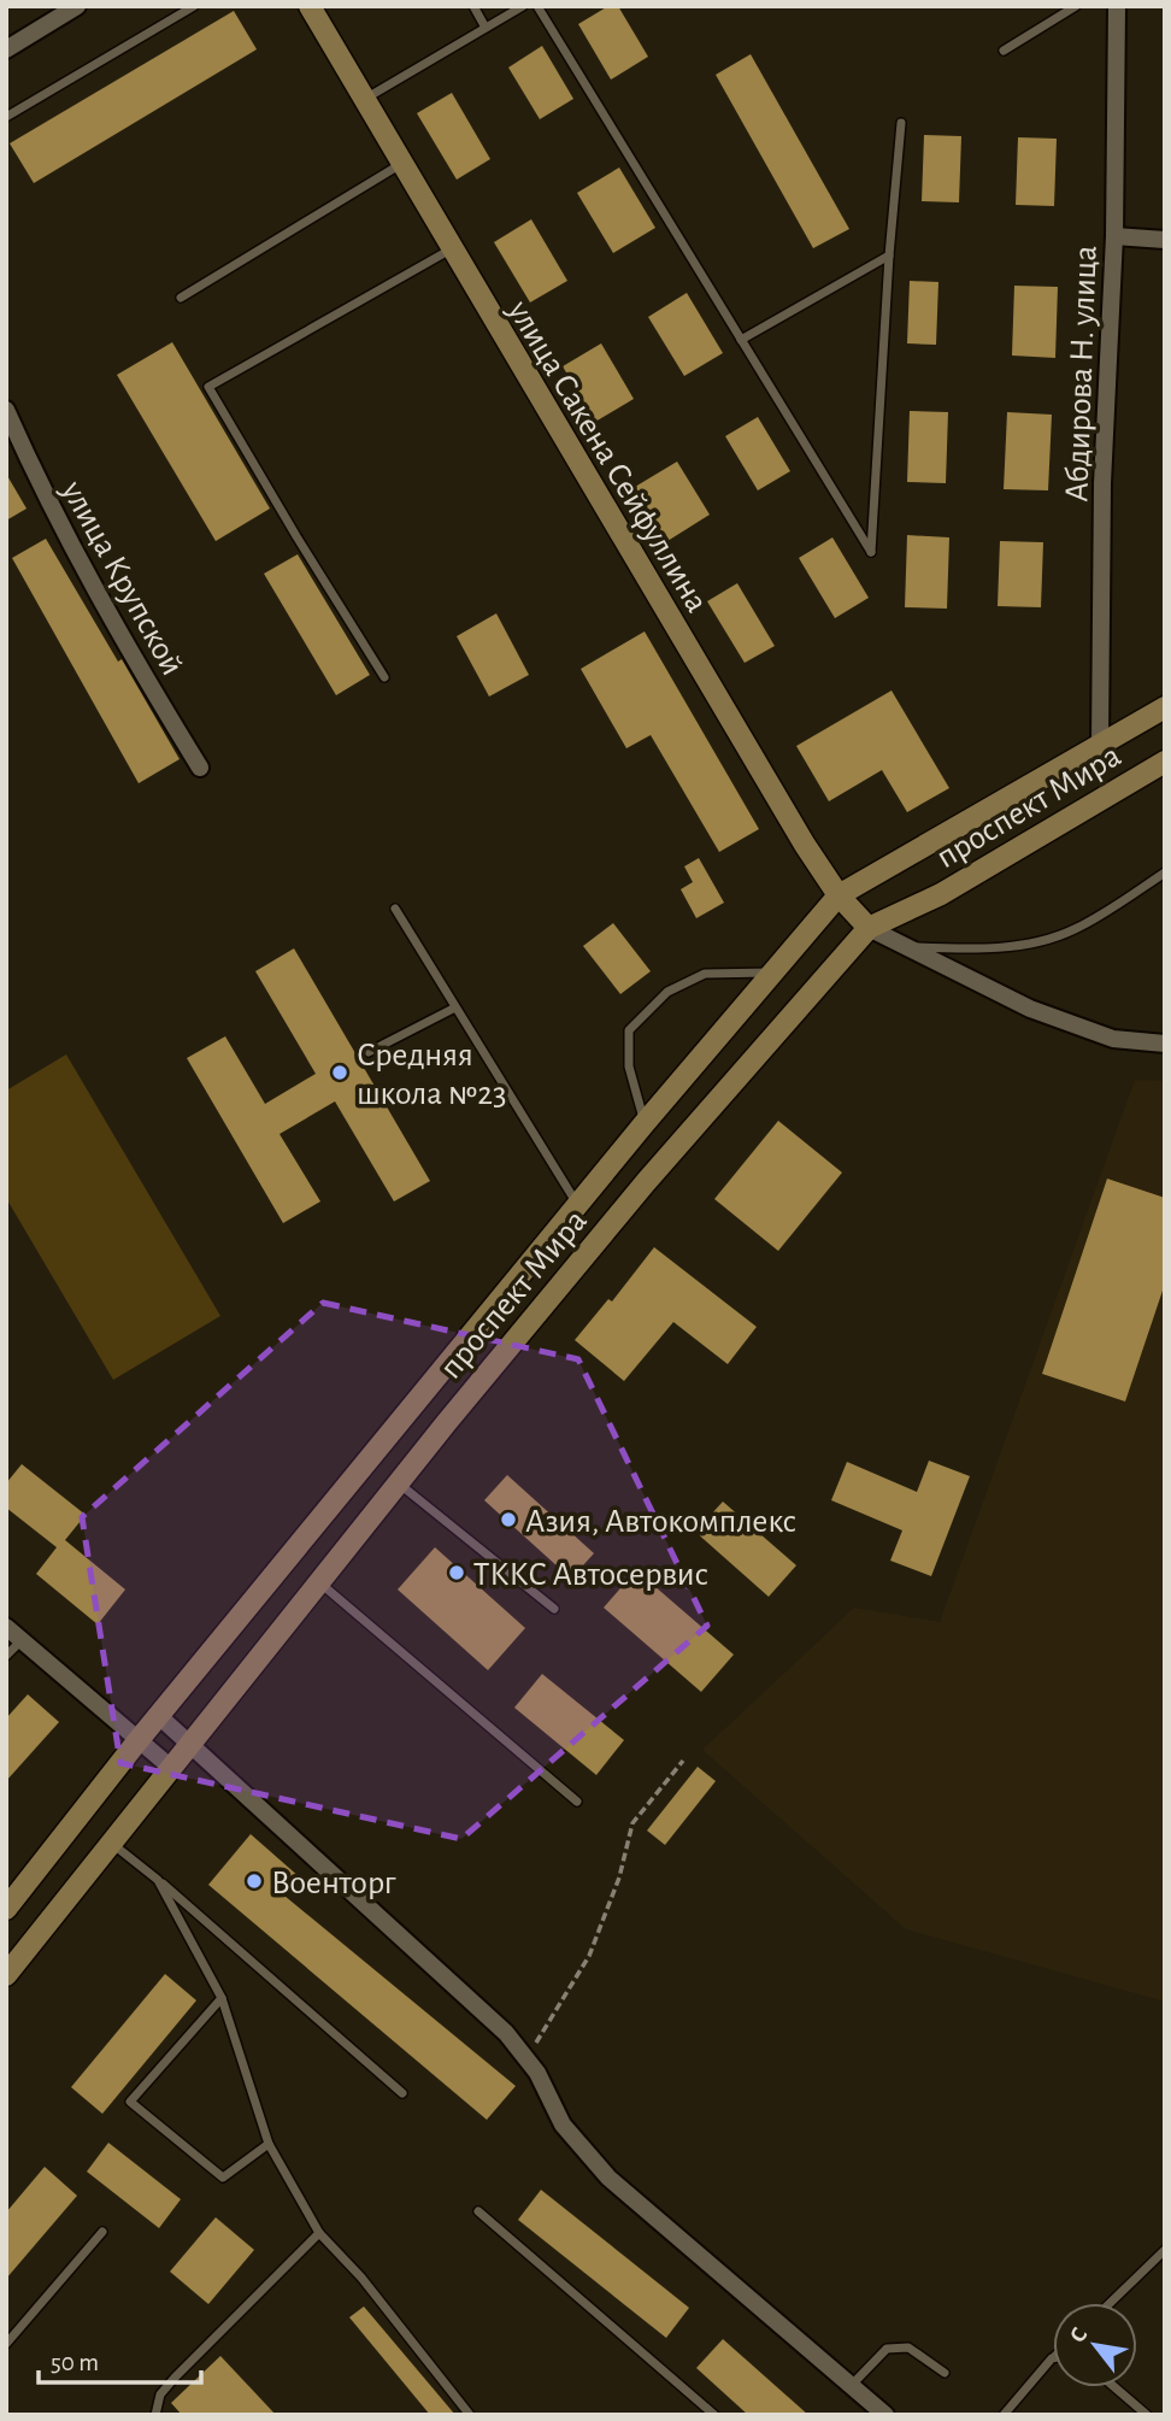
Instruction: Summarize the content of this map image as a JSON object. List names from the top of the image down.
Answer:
{
  "streets": {
    "main road": ["улица Сакена Сейфуллина", "проспект Мира"],
    "street": ["Абдирова Н. улица", "улица Крупской"]
  },
  "crossings": [
    ["Абдирова Н. улица", "проспект Мира"],
    ["улица Сакена Сейфуллина", "проспект Мира"]
  ],
  "places": [
    "Средняя школа №23",
    "Азия, Автокомплекс",
    "ТККС Автосервис",
    "Военторг"
  ],
  "scale_bar": "50 m",
  "north": "top left"
}
